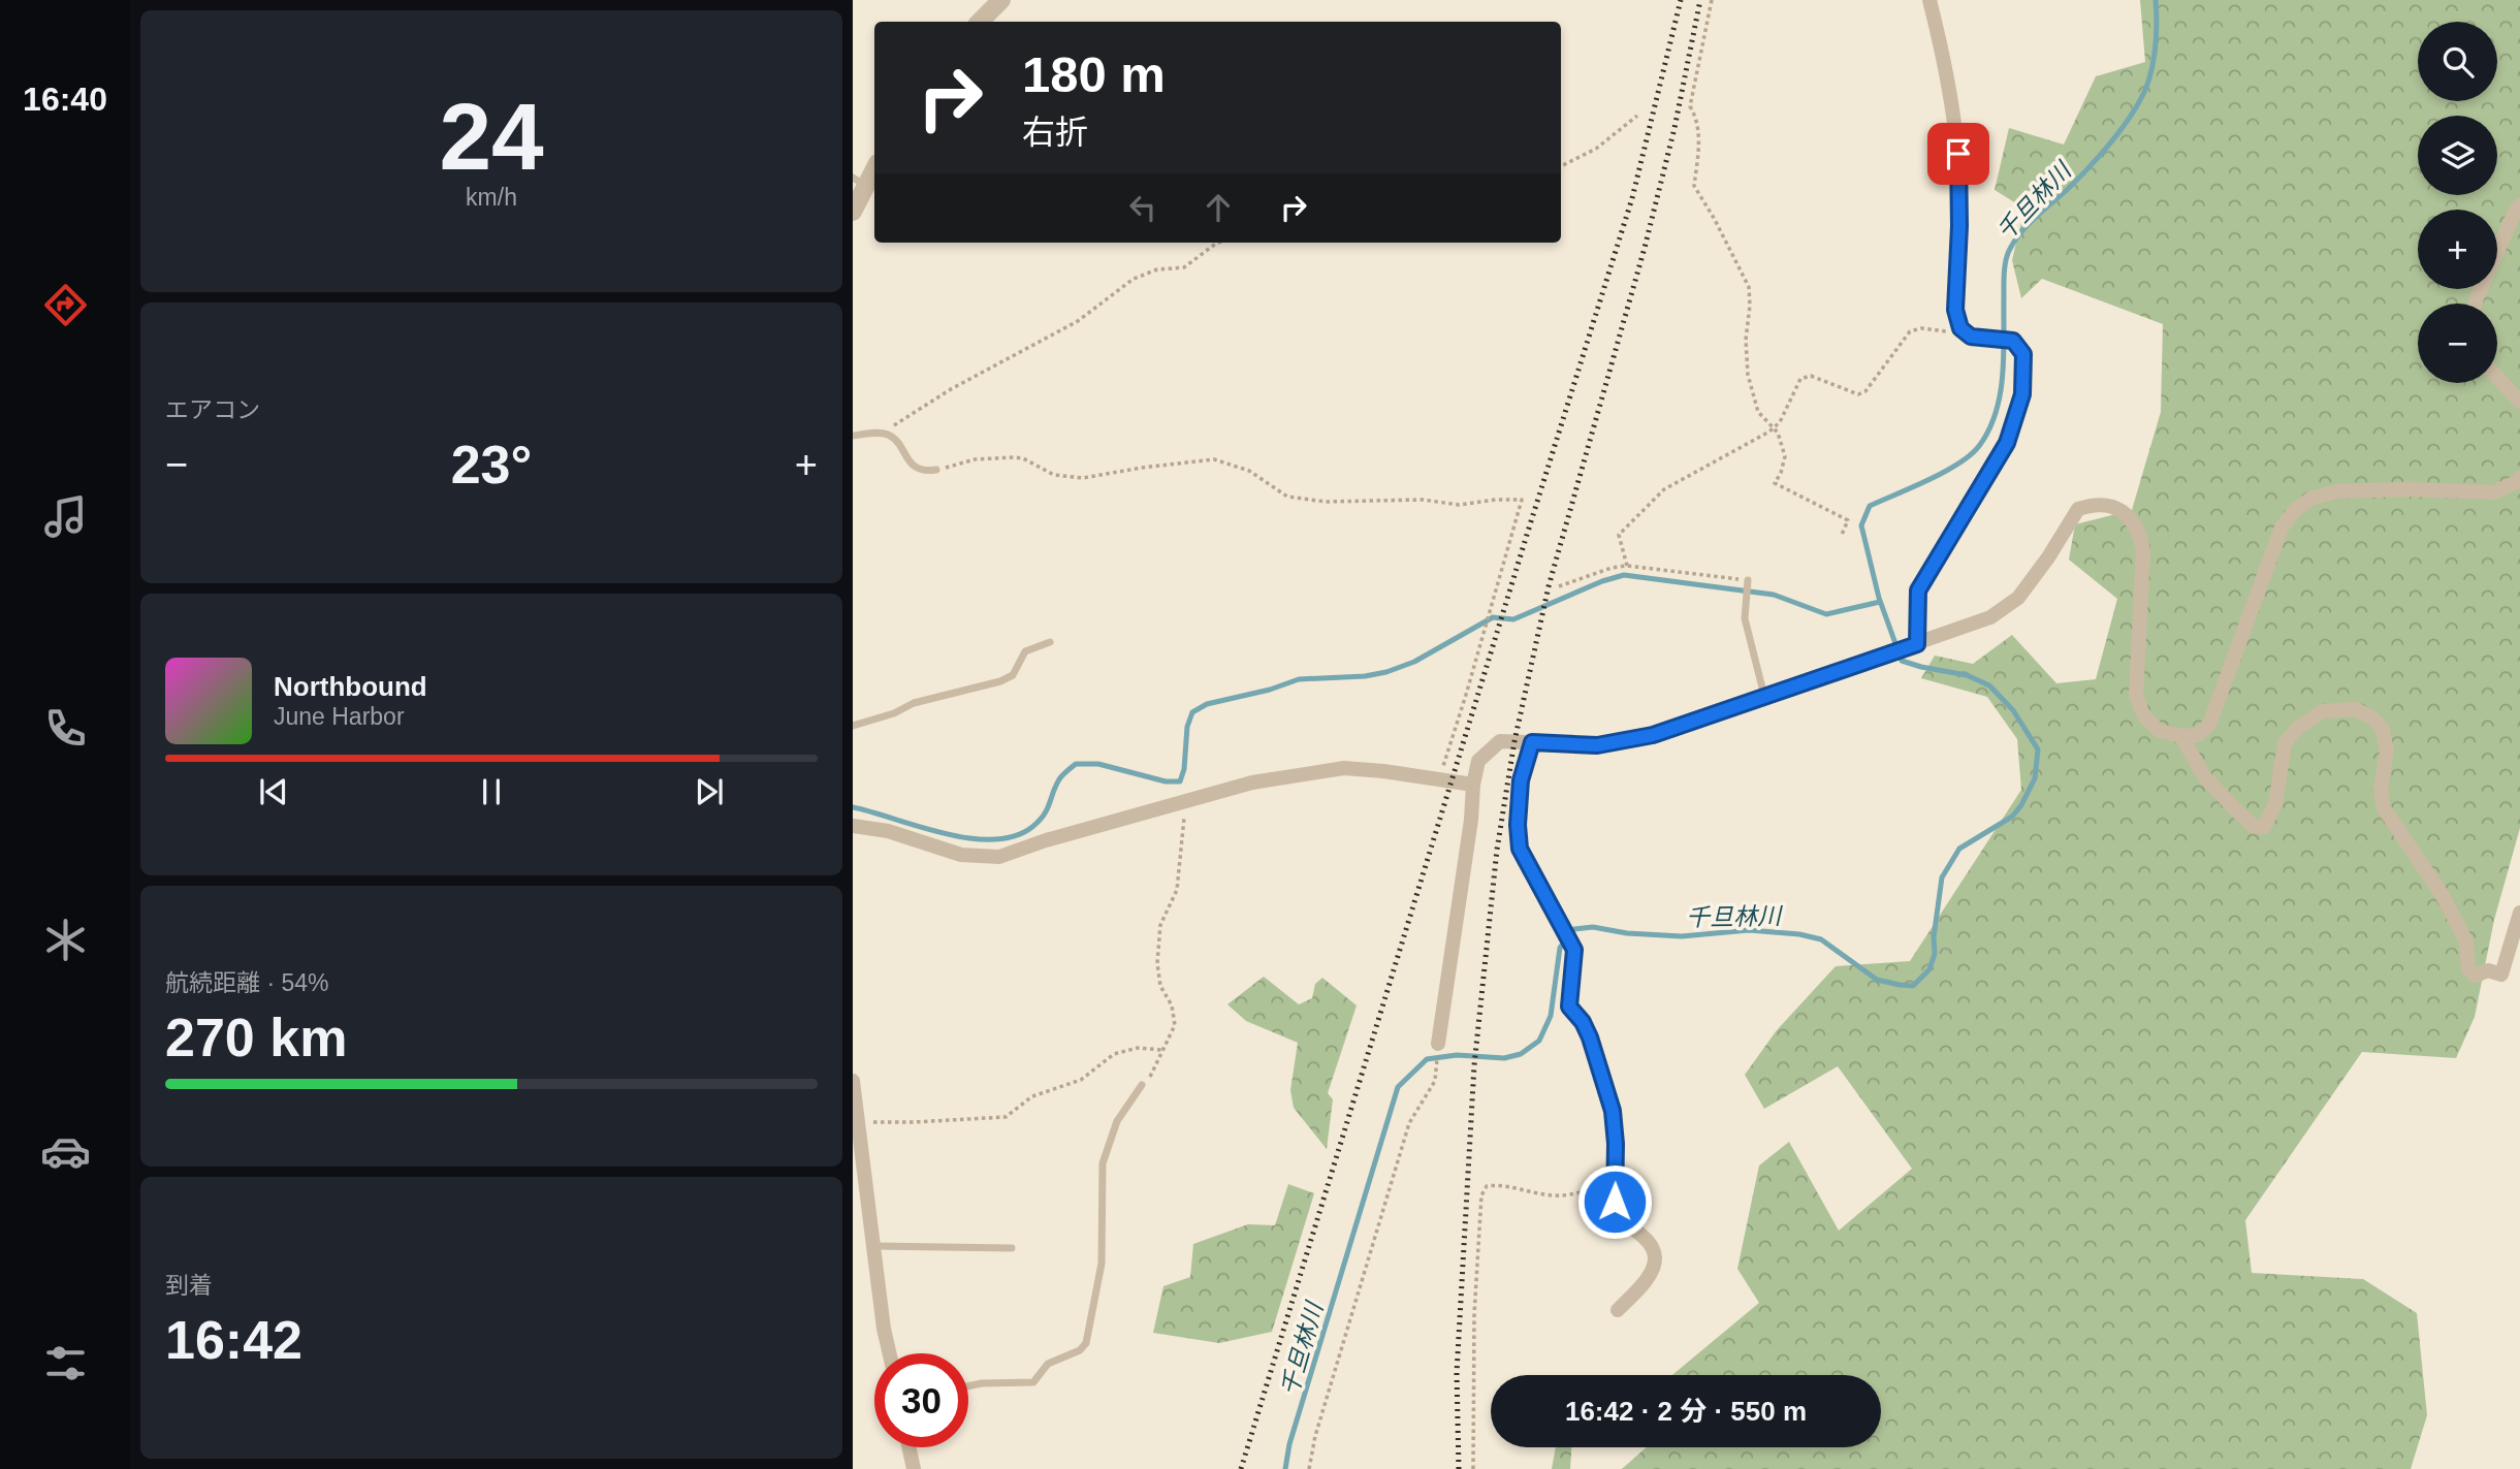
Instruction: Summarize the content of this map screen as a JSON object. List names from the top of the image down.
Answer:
{
  "water": ["千旦林川"],
  "page": {
    "tabs": "16:40",
    "tile": [
      ["24", "km/h"],
      "エアコン",
      ["航続距離 · 54%", "270 km"],
      ["到着", "16:42"]
    ],
    "map_buttons": ["+", "−"],
    "turn": ["180 m", "右折"],
    "heat": ["−", "23°", "+"],
    "song": ["Northbound", "June Harbor"],
    "limit": "30",
    "trip": "16:42 · 2 分 · 550 m"
  }
}
